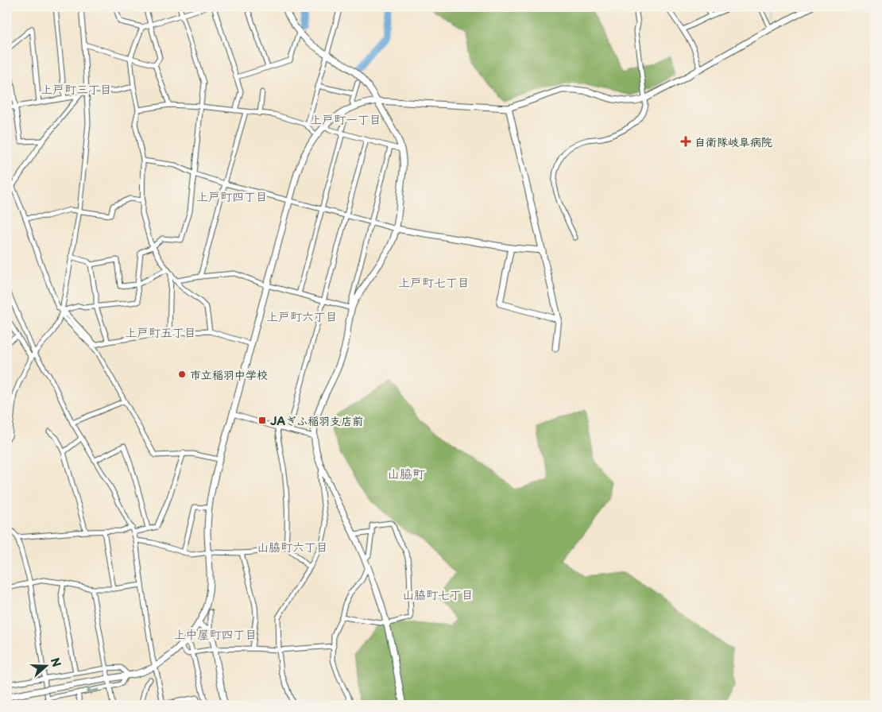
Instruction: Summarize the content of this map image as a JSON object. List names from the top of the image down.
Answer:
{
  "districts": [
    "上戸町三丁目",
    "上戸町一丁目",
    "上戸町四丁目",
    "上戸町七丁目",
    "上戸町六丁目",
    "上戸町五丁目",
    "山脇町",
    "山脇町六丁目",
    "山脇町七丁目",
    "上中屋町四丁目"
  ],
  "places": {
    "health": ["自衛隊岐阜病院"],
    "other": ["市立稲羽中学校"],
    "transit": ["JAぎふ稲羽支店前"]
  },
  "north": "right"
}
